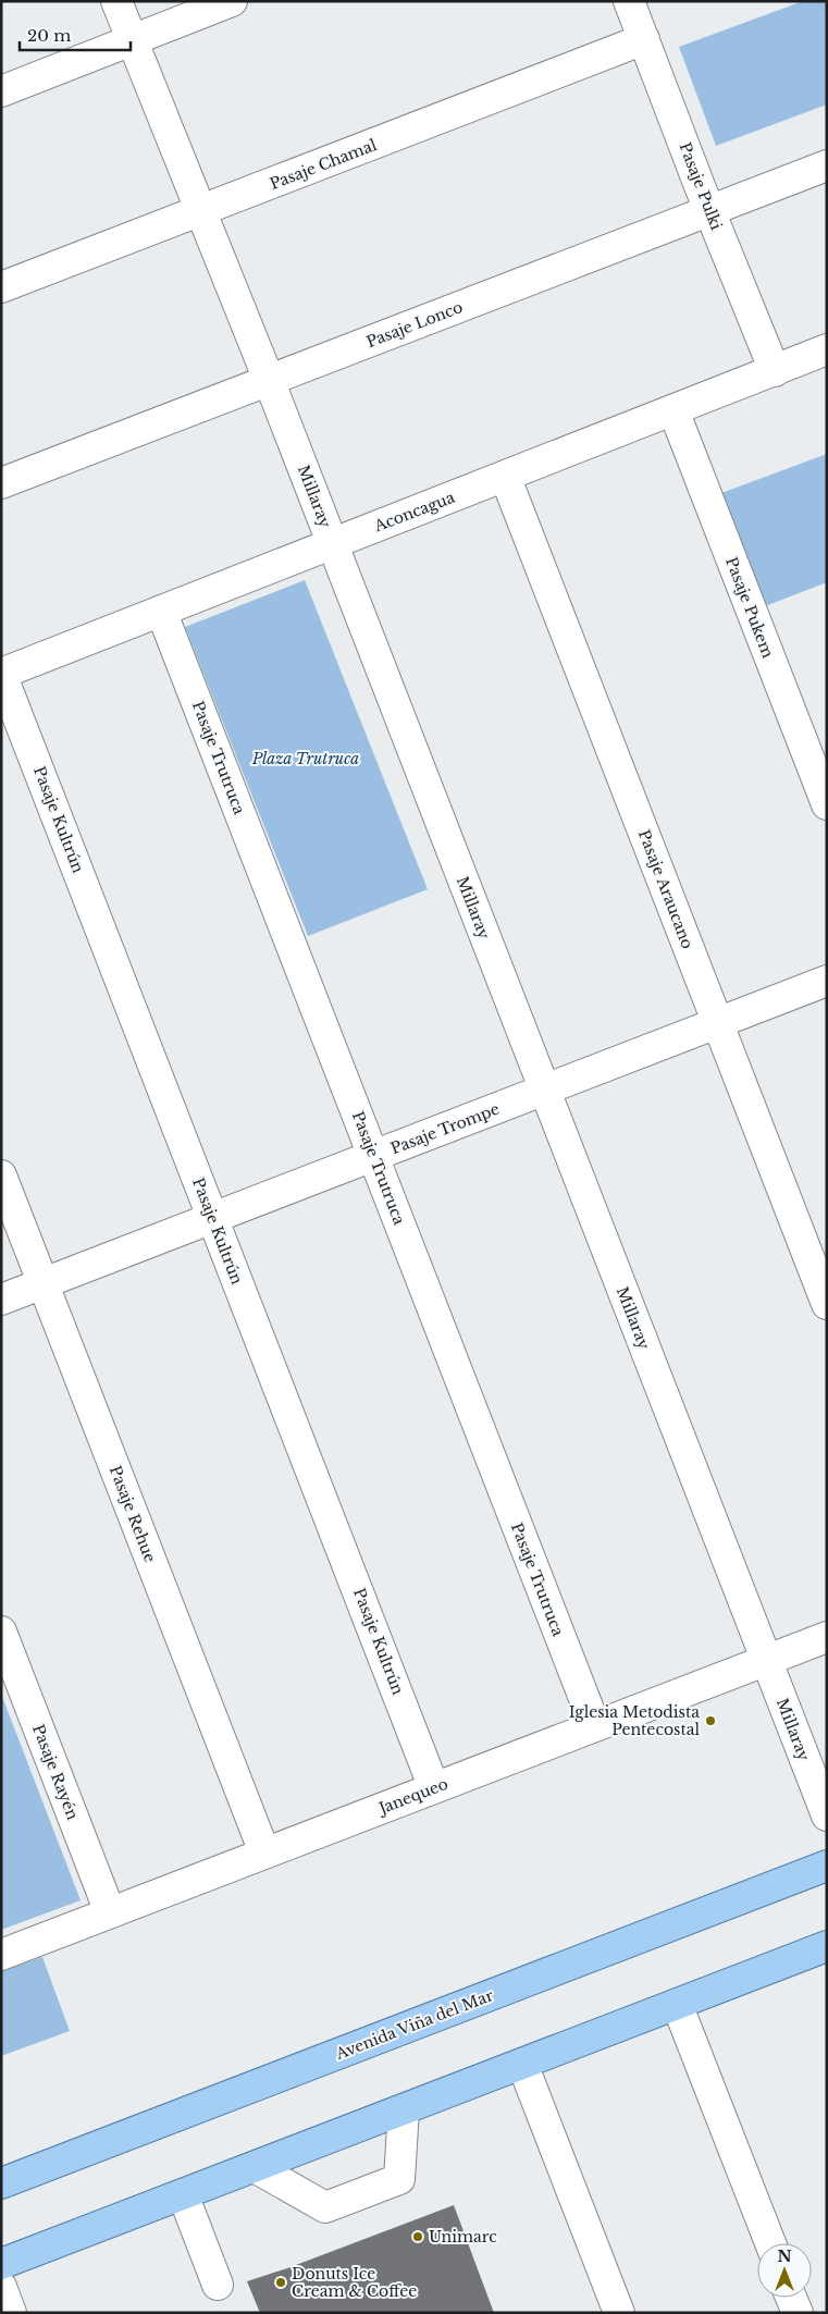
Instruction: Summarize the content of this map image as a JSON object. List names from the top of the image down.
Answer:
{
  "streets": {
    "main road": ["Avenida Viña del Mar"],
    "street": [
      "Pasaje Chamal",
      "Pasaje Pulki",
      "Pasaje Lonco",
      "Millaray",
      "Aconcagua",
      "Pasaje Pukem",
      "Pasaje Trutruca",
      "Pasaje Kultrún",
      "Pasaje Araucano",
      "Pasaje Trompe",
      "Pasaje Rehue",
      "Pasaje Rayén",
      "Janequeo"
    ]
  },
  "crossings": [
    ["Pasaje Chamal", "Pasaje Pulki"],
    ["Pasaje Chamal", "Millaray"],
    ["Pasaje Pulki", "Pasaje Lonco"],
    ["Pasaje Pulki", "Aconcagua"],
    ["Pasaje Lonco", "Millaray"],
    ["Millaray", "Aconcagua"],
    ["Millaray", "Pasaje Trompe"],
    ["Millaray", "Janequeo"],
    ["Aconcagua", "Pasaje Pukem"],
    ["Aconcagua", "Pasaje Trutruca"],
    ["Aconcagua", "Pasaje Kultrún"],
    ["Aconcagua", "Pasaje Araucano"],
    ["Pasaje Trutruca", "Pasaje Trompe"],
    ["Pasaje Trutruca", "Janequeo"],
    ["Pasaje Kultrún", "Pasaje Trompe"],
    ["Pasaje Kultrún", "Janequeo"],
    ["Pasaje Araucano", "Pasaje Trompe"],
    ["Pasaje Trompe", "Pasaje Rehue"],
    ["Pasaje Rehue", "Janequeo"],
    ["Pasaje Rayén", "Janequeo"]
  ],
  "parks": ["Plaza Trutruca"],
  "places": ["Iglesia Metodista Pentecostal", "Unimarc", "Donuts Ice Cream & Coffee"],
  "scale_bar": "20 m",
  "north": "top"
}
